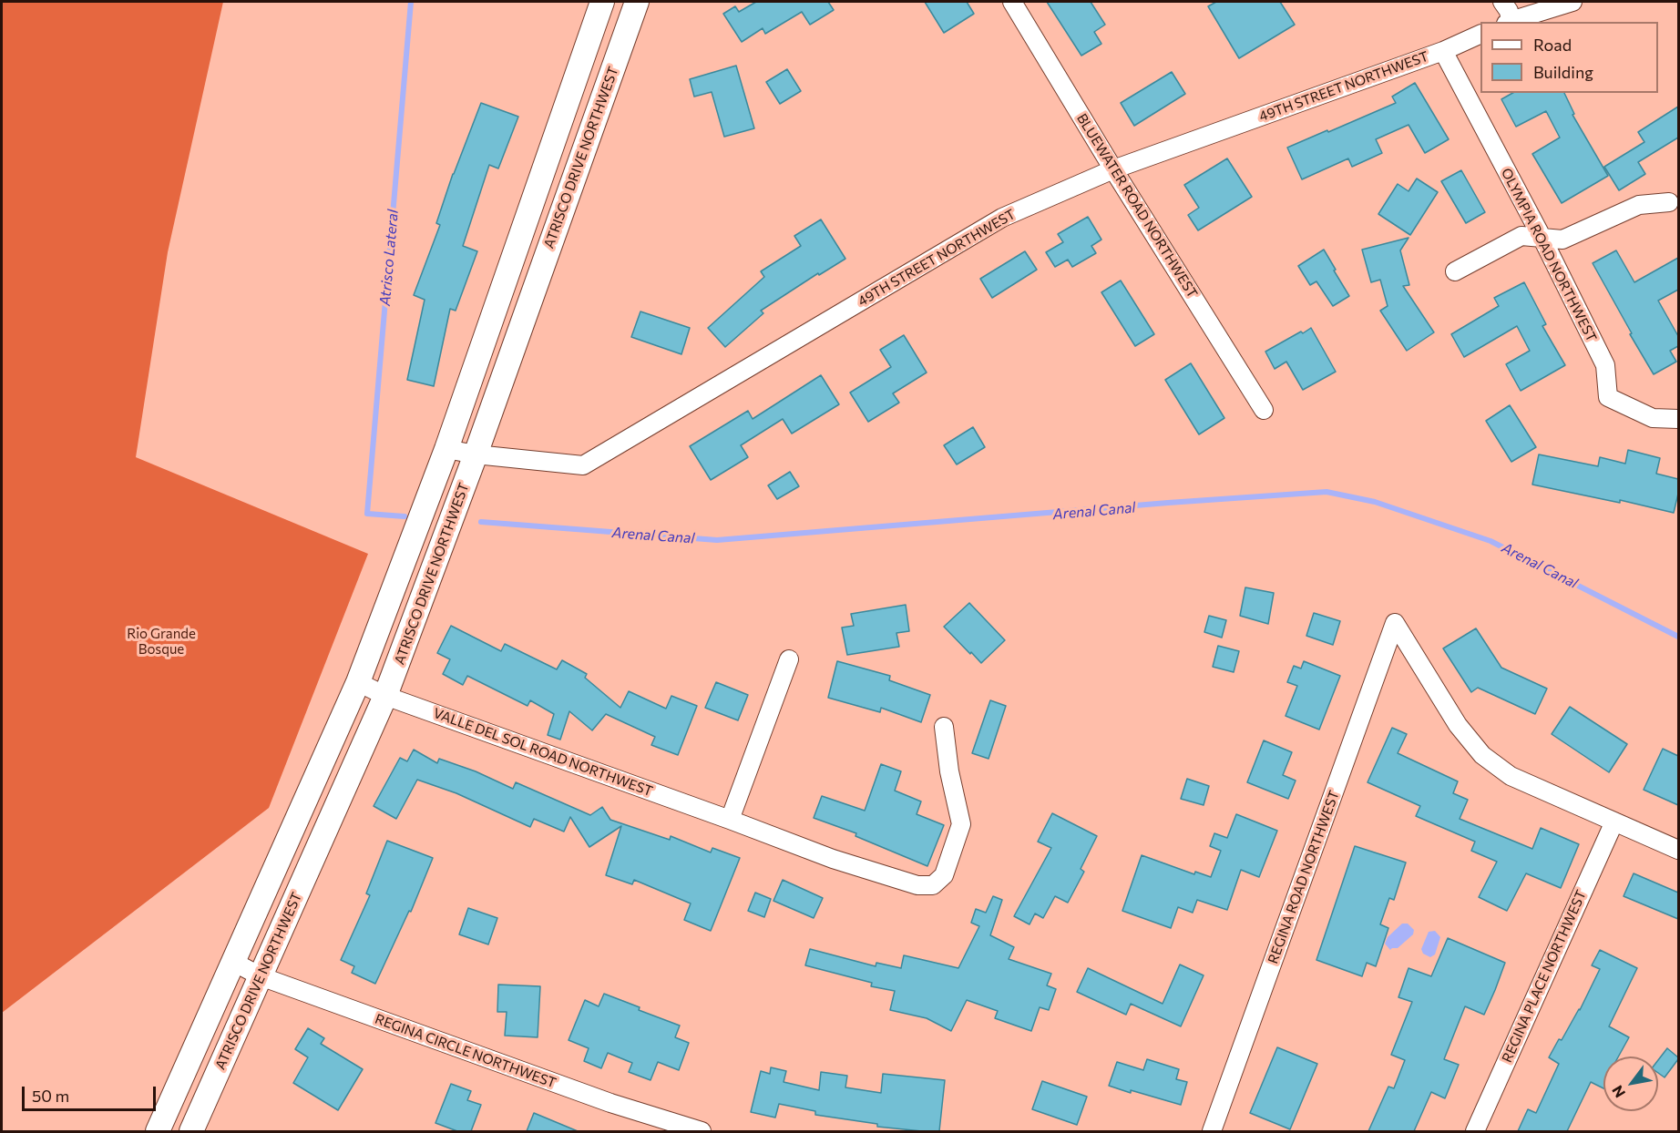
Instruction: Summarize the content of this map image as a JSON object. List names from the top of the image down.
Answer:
{
  "streets": {
    "main road": ["ATRISCO DRIVE NORTHWEST"],
    "street": [
      "49TH STREET NORTHWEST",
      "BLUEWATER ROAD NORTHWEST",
      "OLYMPIA ROAD NORTHWEST",
      "VALLE DEL SOL ROAD NORTHWEST",
      "REGINA ROAD NORTHWEST",
      "REGINA PLACE NORTHWEST",
      "REGINA CIRCLE NORTHWEST"
    ]
  },
  "crossings": [
    ["49TH STREET NORTHWEST", "ATRISCO DRIVE NORTHWEST"],
    ["49TH STREET NORTHWEST", "BLUEWATER ROAD NORTHWEST"],
    ["49TH STREET NORTHWEST", "OLYMPIA ROAD NORTHWEST"],
    ["ATRISCO DRIVE NORTHWEST", "VALLE DEL SOL ROAD NORTHWEST"],
    ["ATRISCO DRIVE NORTHWEST", "REGINA CIRCLE NORTHWEST"],
    ["REGINA ROAD NORTHWEST", "REGINA PLACE NORTHWEST"]
  ],
  "water": ["Atrisco Lateral", "Arenal Canal"],
  "parks": ["Rio Grande Bosque"],
  "legend": ["Road", "Building"],
  "scale_bar": "50 m",
  "north": "bottom left"
}
